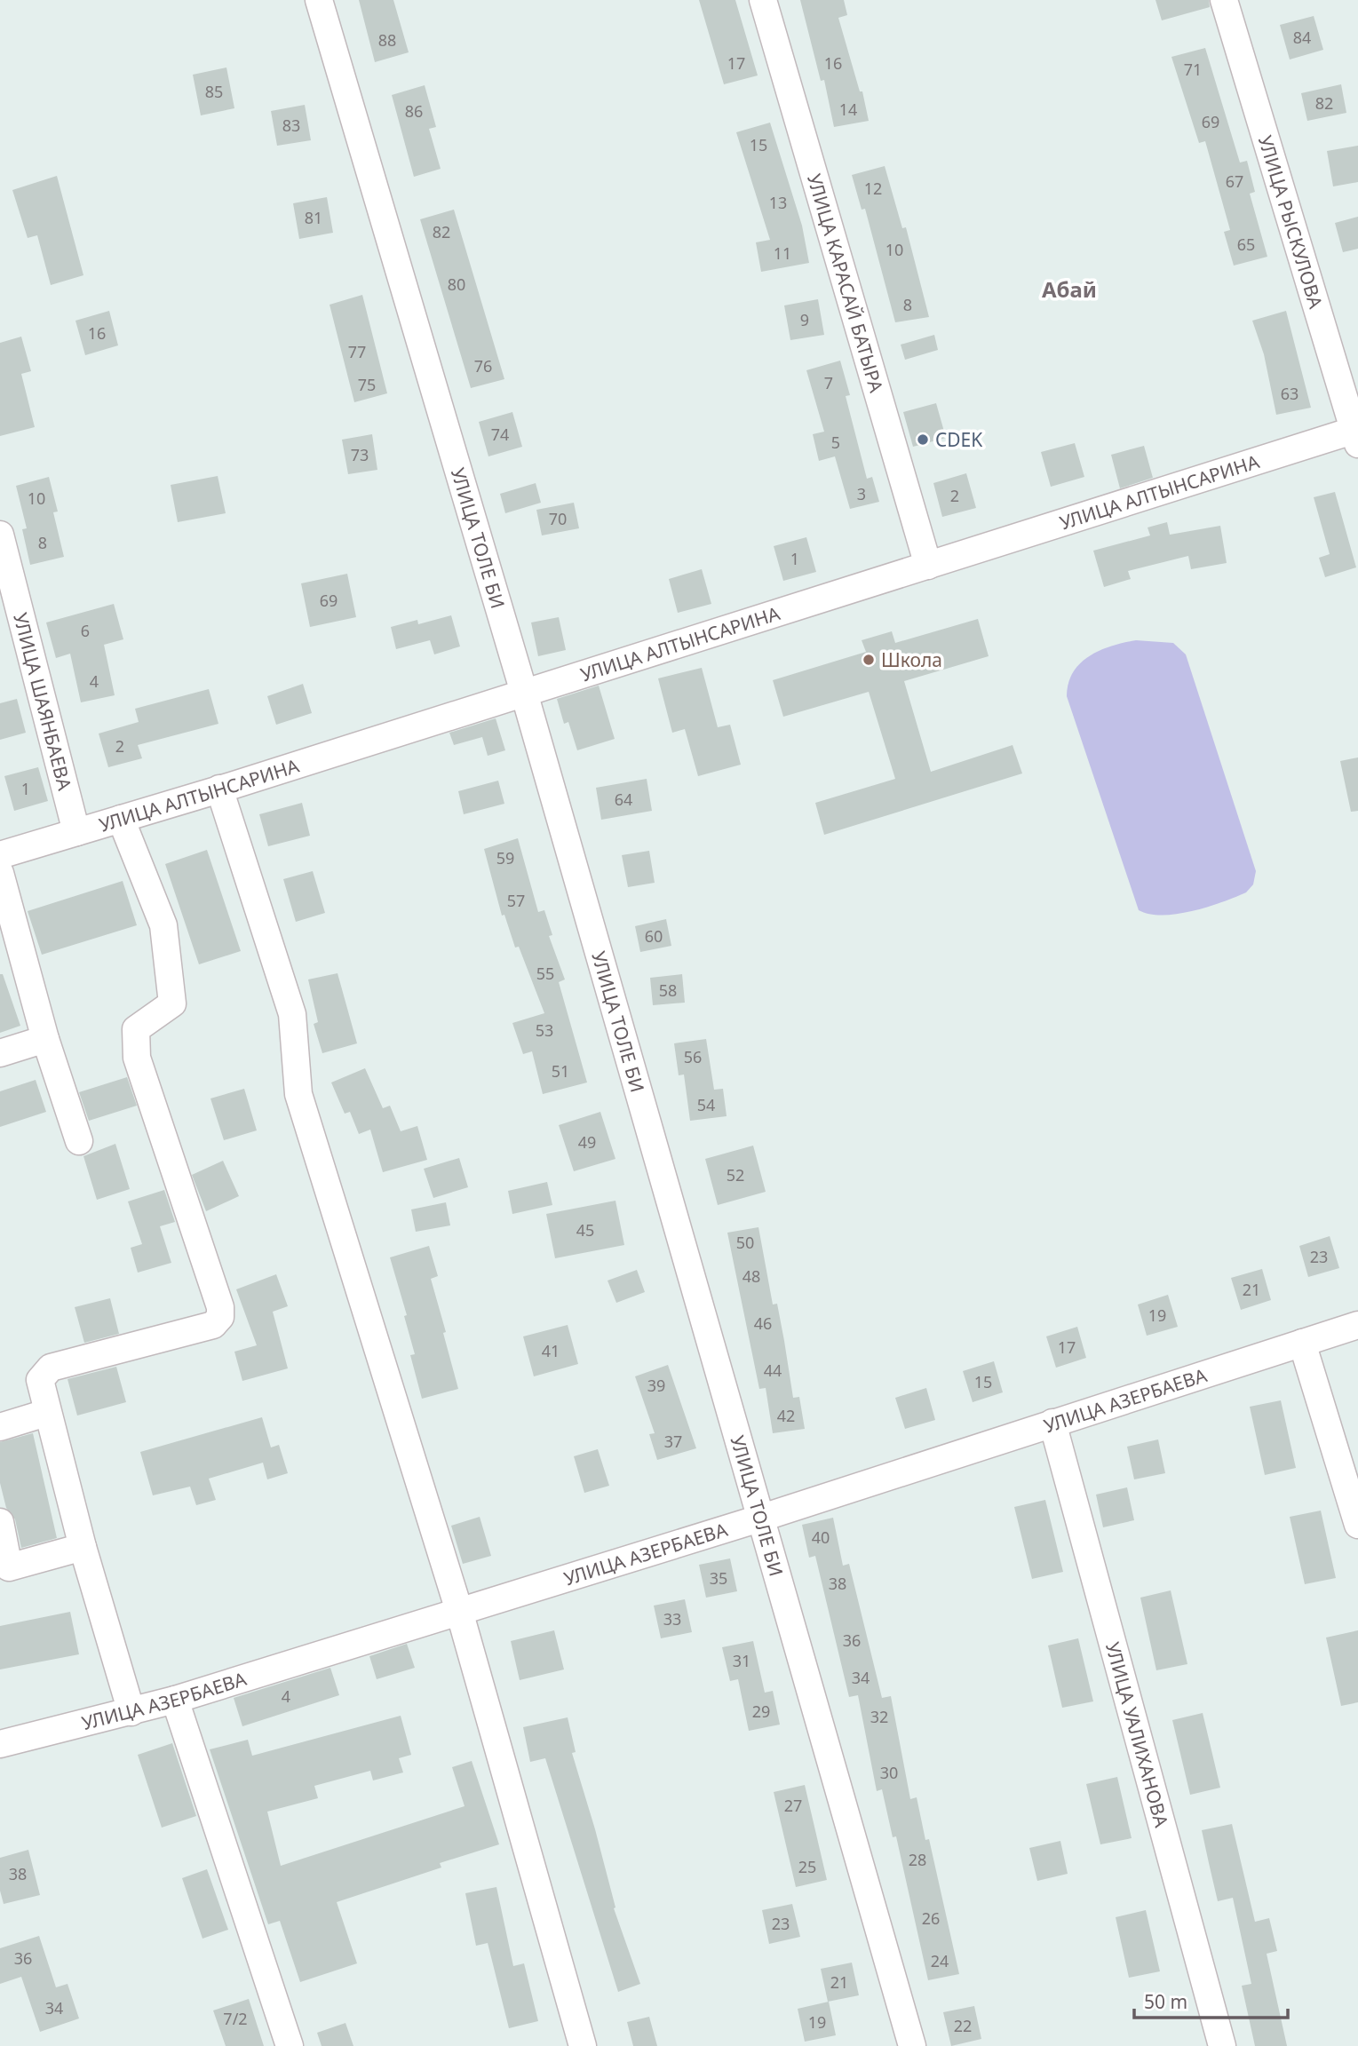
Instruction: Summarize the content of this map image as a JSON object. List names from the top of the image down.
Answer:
{
  "streets": {
    "street": [
      "УЛИЦА РЫСКУЛОВА",
      "УЛИЦА КАРАСАЙ БАТЫРА",
      "УЛИЦА АЛТЫНСАРИНА",
      "УЛИЦА ТОЛЕ БИ",
      "УЛИЦА ШАЯНБАЕВА",
      "УЛИЦА АЗЕРБАЕВА",
      "УЛИЦА УАЛИХАНОВА"
    ]
  },
  "crossings": [
    ["УЛИЦА РЫСКУЛОВА", "УЛИЦА АЛТЫНСАРИНА"],
    ["УЛИЦА КАРАСАЙ БАТЫРА", "УЛИЦА АЛТЫНСАРИНА"],
    ["УЛИЦА АЛТЫНСАРИНА", "УЛИЦА ТОЛЕ БИ"],
    ["УЛИЦА АЛТЫНСАРИНА", "УЛИЦА ШАЯНБАЕВА"],
    ["УЛИЦА ТОЛЕ БИ", "УЛИЦА АЗЕРБАЕВА"],
    ["УЛИЦА АЗЕРБАЕВА", "УЛИЦА УАЛИХАНОВА"]
  ],
  "districts": ["Абай"],
  "places": ["CDEK", "Школа"],
  "house_numbers": [
    "84",
    "88",
    "17",
    "16",
    "71",
    "85",
    "82",
    "14",
    "86",
    "69",
    "83",
    "15",
    "67",
    "12",
    "13",
    "81",
    "82",
    "65",
    "10",
    "11",
    "80",
    "8",
    "9",
    "16",
    "77",
    "76",
    "7",
    "75",
    "63",
    "74",
    "5",
    "73",
    "3",
    "2",
    "10",
    "70",
    "8",
    "1",
    "69",
    "6",
    "4",
    "2",
    "1",
    "64",
    "59",
    "57",
    "60",
    "55",
    "58",
    "53",
    "56",
    "51",
    "54",
    "49",
    "52",
    "45",
    "50",
    "23",
    "48",
    "21",
    "19",
    "46",
    "17",
    "41",
    "44",
    "15",
    "39",
    "42",
    "37",
    "40",
    "35",
    "38",
    "33",
    "36",
    "31",
    "34",
    "4",
    "29",
    "32",
    "30",
    "27",
    "28",
    "25",
    "38",
    "26",
    "23",
    "36",
    "24",
    "21",
    "34",
    "7/2",
    "19",
    "22"
  ],
  "scale_bar": "50 m"
}
